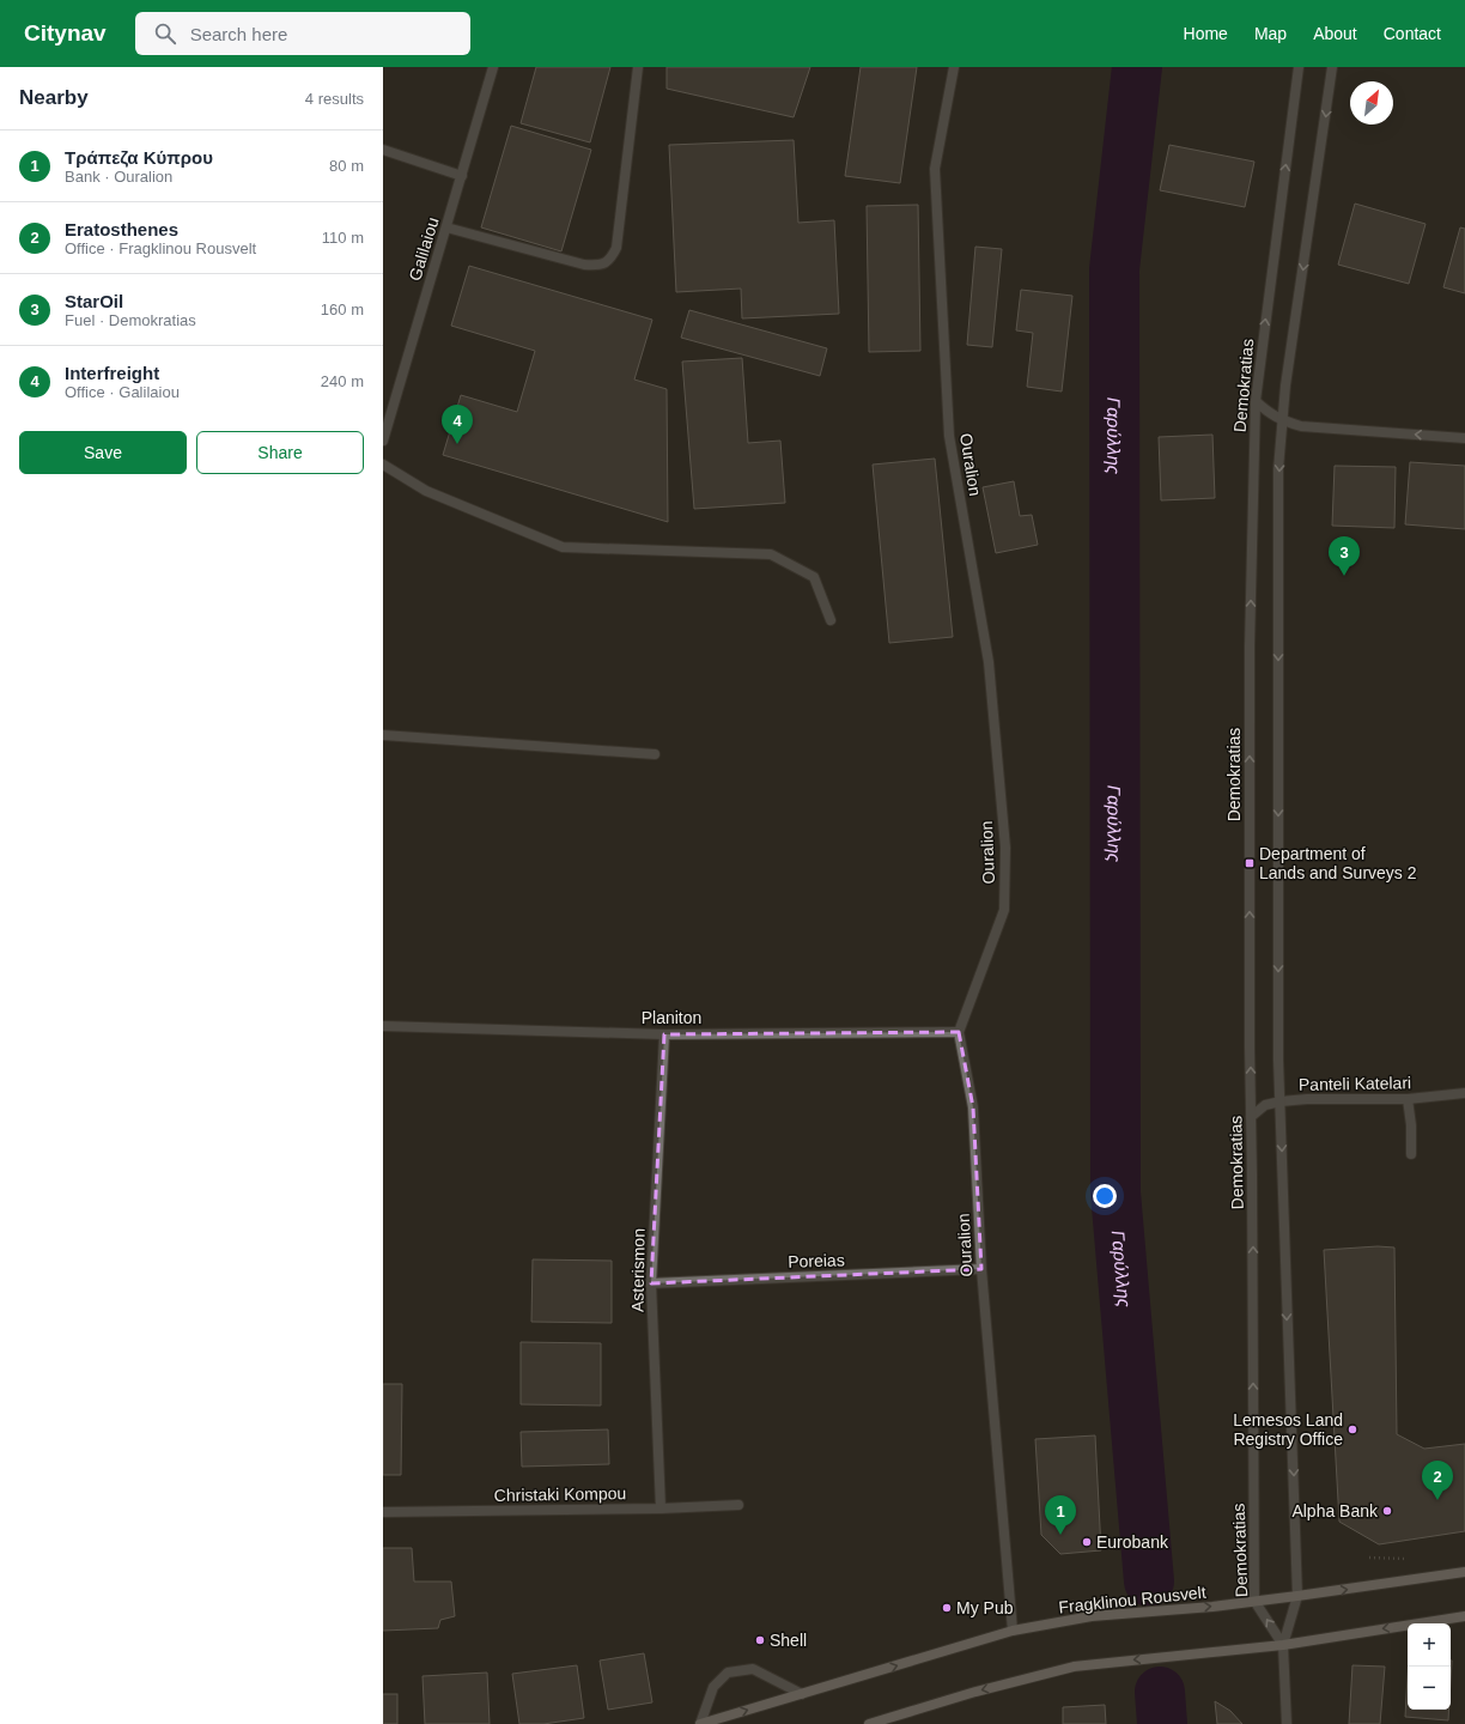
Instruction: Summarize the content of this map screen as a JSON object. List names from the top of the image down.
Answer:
{
  "streets": {
    "main road": ["Fragklinou Rousvelt"],
    "street": [
      "Galilaiou",
      "Demokratias",
      "Ouralion",
      "Planiton",
      "Panteli Katelari",
      "Poreias",
      "Asterismon",
      "Christaki Kompou"
    ]
  },
  "crossings": [
    ["Demokratias", "Panteli Katelari"],
    ["Demokratias", "Fragklinou Rousvelt"],
    ["Ouralion", "Planiton"],
    ["Ouralion", "Poreias"],
    ["Ouralion", "Fragklinou Rousvelt"],
    ["Planiton", "Asterismon"],
    ["Poreias", "Asterismon"],
    ["Asterismon", "Christaki Kompou"]
  ],
  "water": ["Γαρύλλης"],
  "places": {
    "transit": ["Department of Lands and Surveys 2"],
    "other": [
      "Lemesos Land Registry Office",
      "Alpha Bank",
      "Eurobank",
      "My Pub",
      "Shell"
    ]
  },
  "north": "top right",
  "page": {
    "header": "Citynav",
    "search": "Search here",
    "nav": [
      "Home",
      "Map",
      "About",
      "Contact"
    ],
    "heading": ["Nearby", "4 results"],
    "list": [
      {
        "mark": "1",
        "name": "Τράπεζα Κύπρου",
        "note": "Bank · Ouralion",
        "value": "80 m"
      },
      {
        "mark": "2",
        "name": "Eratosthenes",
        "note": "Office · Fragklinou Rousvelt",
        "value": "110 m"
      },
      {
        "mark": "3",
        "name": "StarOil",
        "note": "Fuel · Demokratias",
        "value": "160 m"
      },
      {
        "mark": "4",
        "name": "Interfreight",
        "note": "Office · Galilaiou",
        "value": "240 m"
      }
    ],
    "pins": [
      "4",
      "3",
      "2",
      "1"
    ],
    "buttons": ["Save", "Share"],
    "map_buttons": ["+", "−"]
  }
}
